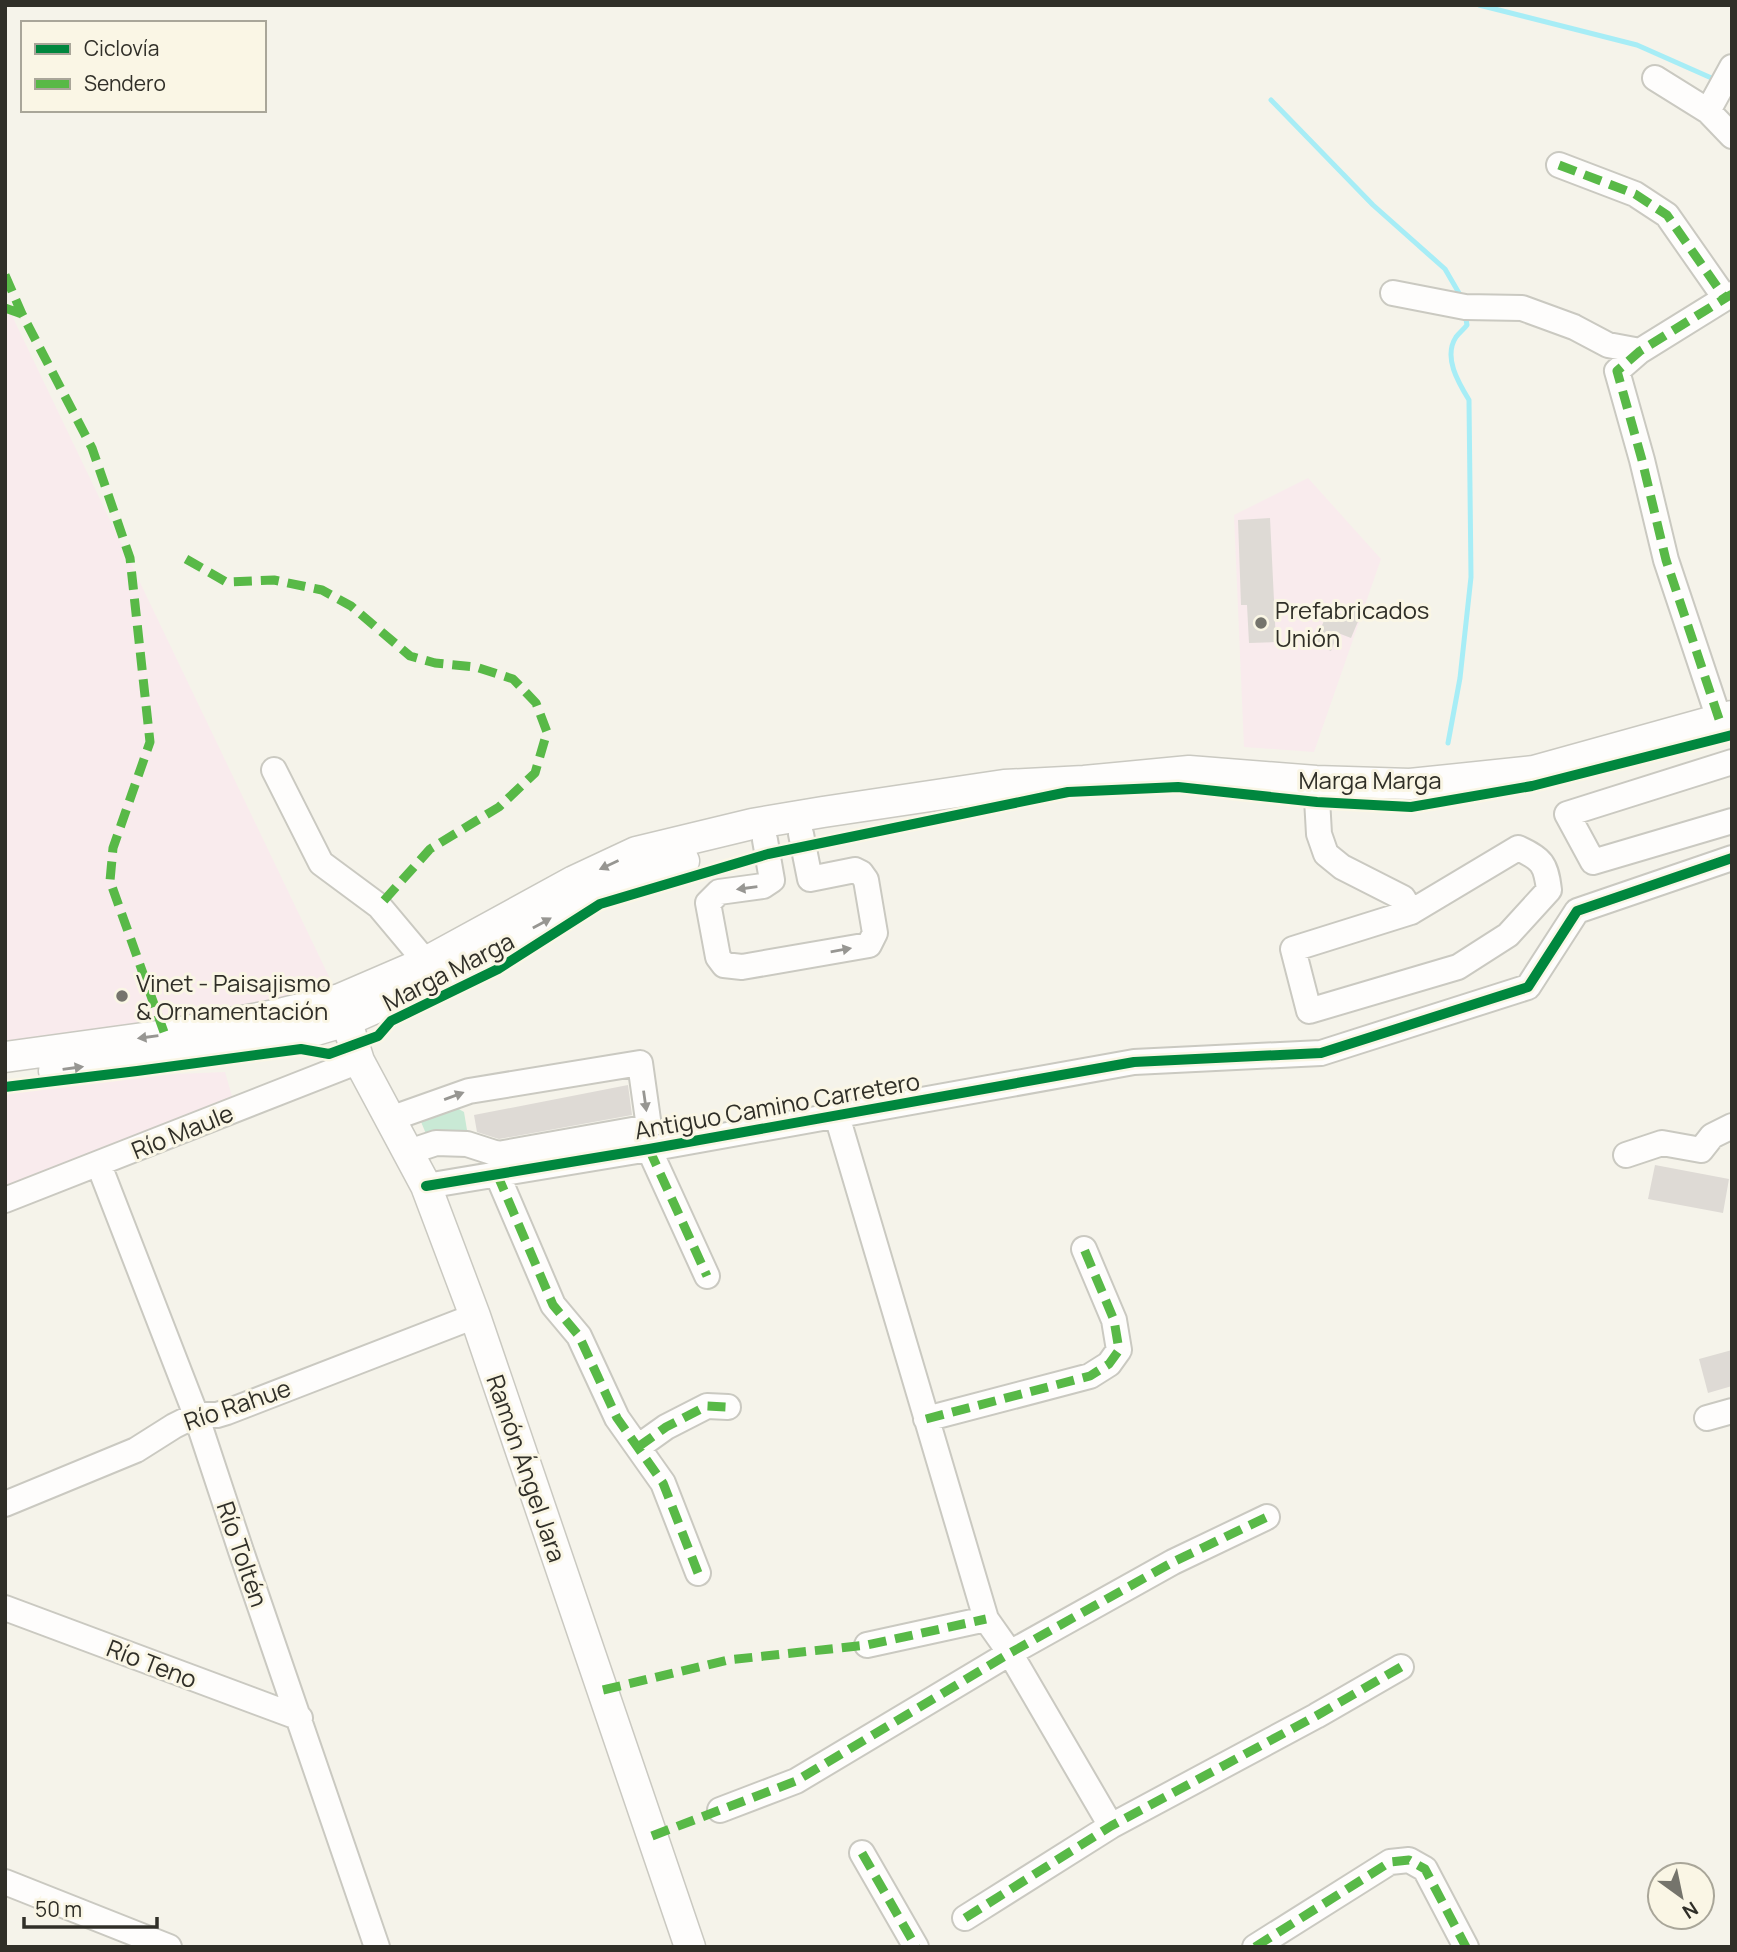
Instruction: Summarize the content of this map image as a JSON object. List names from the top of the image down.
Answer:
{
  "streets": {
    "main road": ["Marga Marga", "Ramón Ángel Jara"],
    "street": [
      "Antiguo Camino Carretero",
      "Río Maule",
      "Río Rahue",
      "Río Toltén",
      "Río Teno"
    ]
  },
  "crossings": [
    ["Marga Marga", "Ramón Ángel Jara"],
    ["Antiguo Camino Carretero", "Ramón Ángel Jara"],
    ["Río Maule", "Ramón Ángel Jara"],
    ["Río Maule", "Río Toltén"],
    ["Río Rahue", "Ramón Ángel Jara"],
    ["Río Rahue", "Río Toltén"],
    ["Río Toltén", "Río Teno"]
  ],
  "places": ["Prefabricados Unión", "Vinet - Paisajismo & Ornamentación"],
  "legend": ["Ciclovía", "Sendero"],
  "scale_bar": "50 m",
  "north": "bottom right"
}
